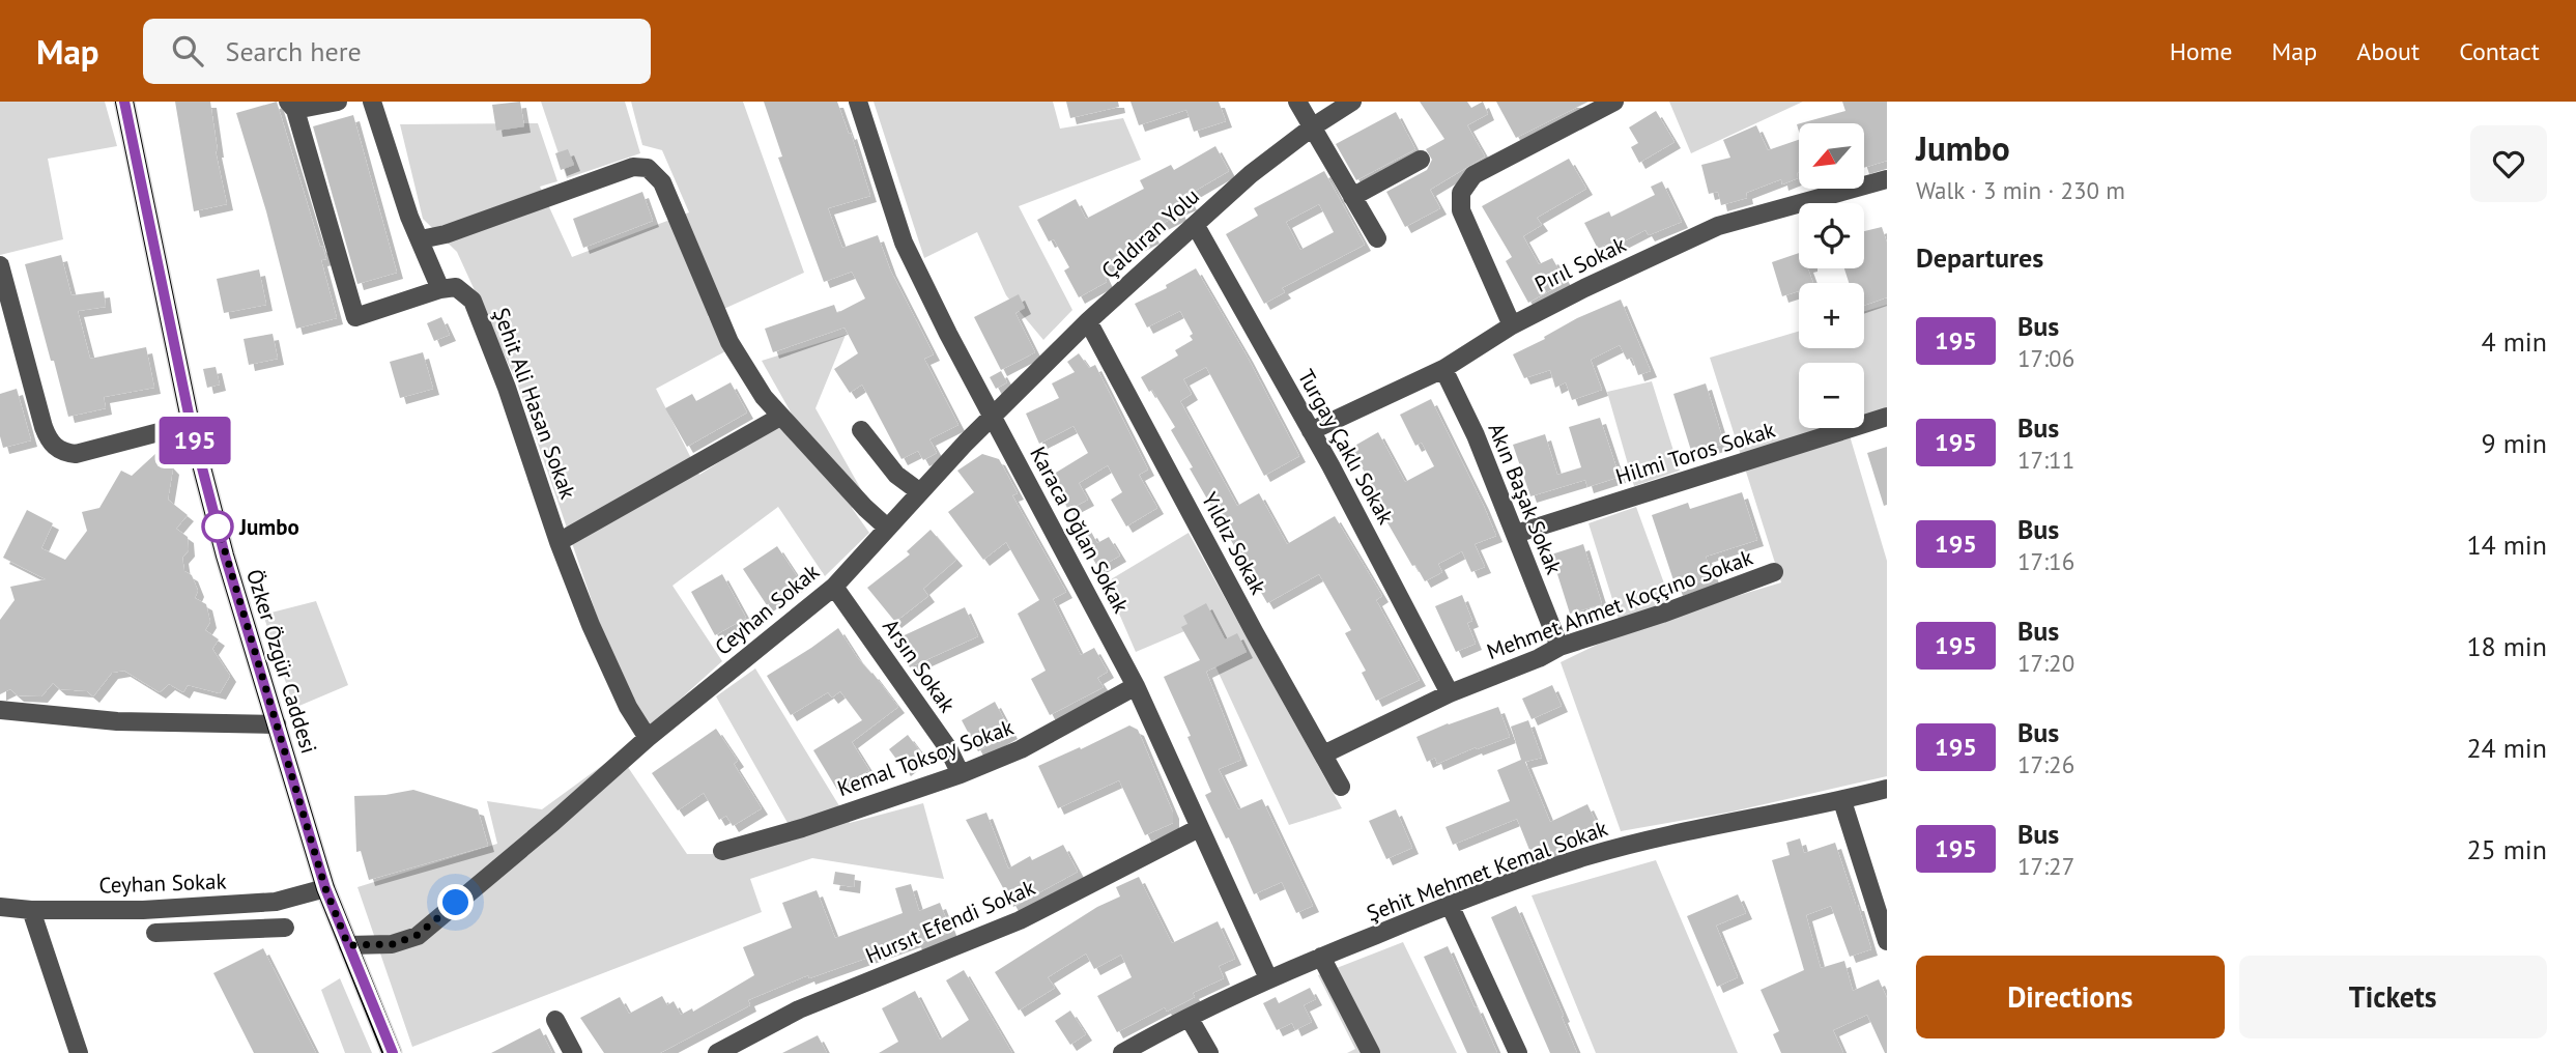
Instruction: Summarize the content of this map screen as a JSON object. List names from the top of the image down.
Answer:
{
  "streets": {
    "main road": ["Özker Özgür Caddesi"],
    "street": [
      "Çaldıran Yolu",
      "Pırıl Sokak",
      "Şehit Ali Hasan Sokak",
      "Turgay Çaklı Sokak",
      "Hilmi Toros Sokak",
      "Akın Başak Sokak",
      "Karaca Oğlan Sokak",
      "Yıldız Sokak",
      "Mehmet Ahmet Koççıno Sokak",
      "Ceyhan Sokak",
      "Arsın Sokak",
      "Kemal Toksoy Sokak",
      "Şehit Mehmet Kemal Sokak",
      "Hursıt Efendi Sokak"
    ]
  },
  "crossings": [
    ["Çaldıran Yolu", "Turgay Çaklı Sokak"],
    ["Çaldıran Yolu", "Karaca Oğlan Sokak"],
    ["Çaldıran Yolu", "Yıldız Sokak"],
    ["Çaldıran Yolu", "Ceyhan Sokak"],
    ["Pırıl Sokak", "Turgay Çaklı Sokak"],
    ["Pırıl Sokak", "Akın Başak Sokak"],
    ["Şehit Ali Hasan Sokak", "Ceyhan Sokak"],
    ["Turgay Çaklı Sokak", "Mehmet Ahmet Koççıno Sokak"],
    ["Hilmi Toros Sokak", "Akın Başak Sokak"],
    ["Akın Başak Sokak", "Mehmet Ahmet Koççıno Sokak"],
    ["Karaca Oğlan Sokak", "Ceyhan Sokak"],
    ["Karaca Oğlan Sokak", "Kemal Toksoy Sokak"],
    ["Karaca Oğlan Sokak", "Şehit Mehmet Kemal Sokak"],
    ["Karaca Oğlan Sokak", "Hursıt Efendi Sokak"],
    ["Yıldız Sokak", "Mehmet Ahmet Koççıno Sokak"],
    ["Ceyhan Sokak", "Özker Özgür Caddesi"],
    ["Ceyhan Sokak", "Arsın Sokak"],
    ["Arsın Sokak", "Kemal Toksoy Sokak"]
  ],
  "places": ["Jumbo"],
  "lines": ["bus line 195"],
  "north": "bottom left",
  "page": {
    "header": "Map",
    "search": "Search here",
    "nav": [
      "Home",
      "Map",
      "About",
      "Contact"
    ],
    "on_map": "195",
    "heading": [
      ["Jumbo", "Walk · 3 min · 230 m"],
      "Departures"
    ],
    "map_buttons": ["+", "−"],
    "list": [
      {
        "mark": "195",
        "name": "Bus",
        "note": "17:06",
        "value": "4 min"
      },
      {
        "mark": "195",
        "name": "Bus",
        "note": "17:11",
        "value": "9 min"
      },
      {
        "mark": "195",
        "name": "Bus",
        "note": "17:16",
        "value": "14 min"
      },
      {
        "mark": "195",
        "name": "Bus",
        "note": "17:20",
        "value": "18 min"
      },
      {
        "mark": "195",
        "name": "Bus",
        "note": "17:26",
        "value": "24 min"
      },
      {
        "mark": "195",
        "name": "Bus",
        "note": "17:27",
        "value": "25 min"
      }
    ],
    "buttons": ["Directions", "Tickets"]
  }
}
